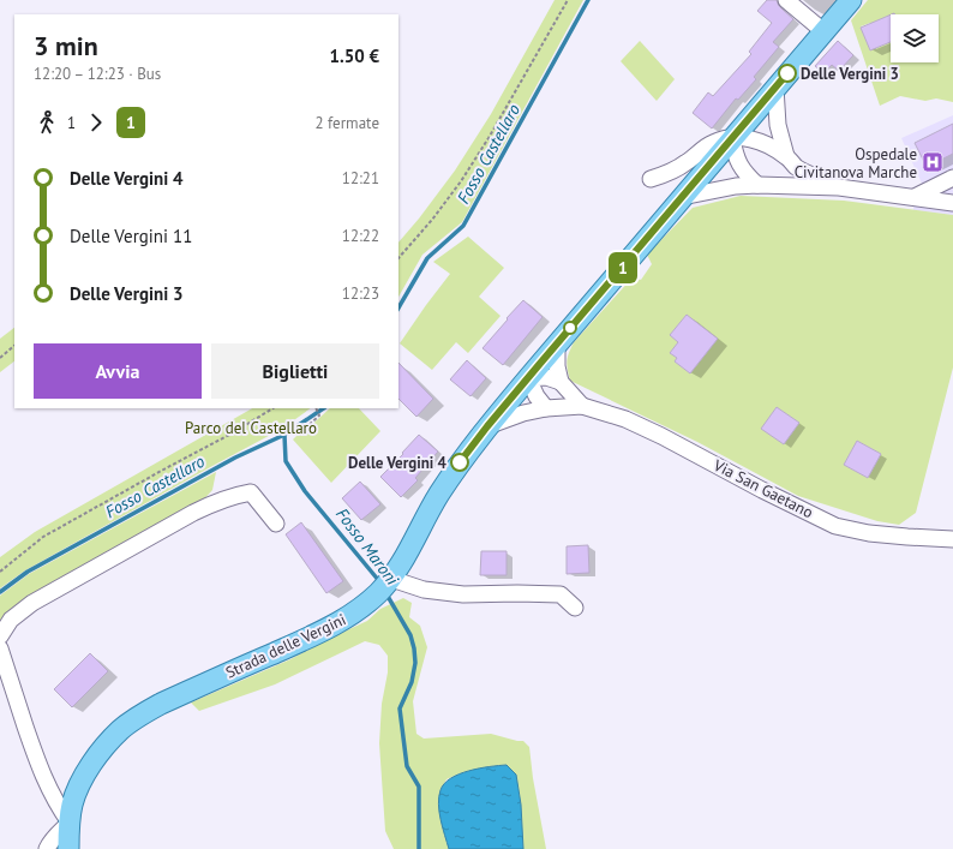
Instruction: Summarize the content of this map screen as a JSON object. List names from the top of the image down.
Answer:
{
  "streets": {
    "main road": ["Strada delle Vergini"],
    "street": ["Via San Gaetano"]
  },
  "crossings": [
    ["Via San Gaetano", "Strada delle Vergini"]
  ],
  "water": ["Fosso Castellaro", "Fosso Maroni"],
  "parks": ["Parco del Castellaro"],
  "places": {
    "other": ["Delle Vergini 3", "Delle Vergini 4"],
    "hospital": ["Ospedale Civitanova Marche"]
  },
  "lines": ["bus line 1"],
  "page": {
    "on_map": "1",
    "heading": ["3 min", "12:20 – 12:23 · Bus", "1.50 €"],
    "legs": ["1", "1", "2 fermate"],
    "list": [
      {
        "name": "Delle Vergini 4",
        "value": "12:21"
      },
      {
        "name": "Delle Vergini 11",
        "value": "12:22"
      },
      {
        "name": "Delle Vergini 3",
        "value": "12:23"
      }
    ],
    "buttons": ["Avvia", "Biglietti"]
  }
}
